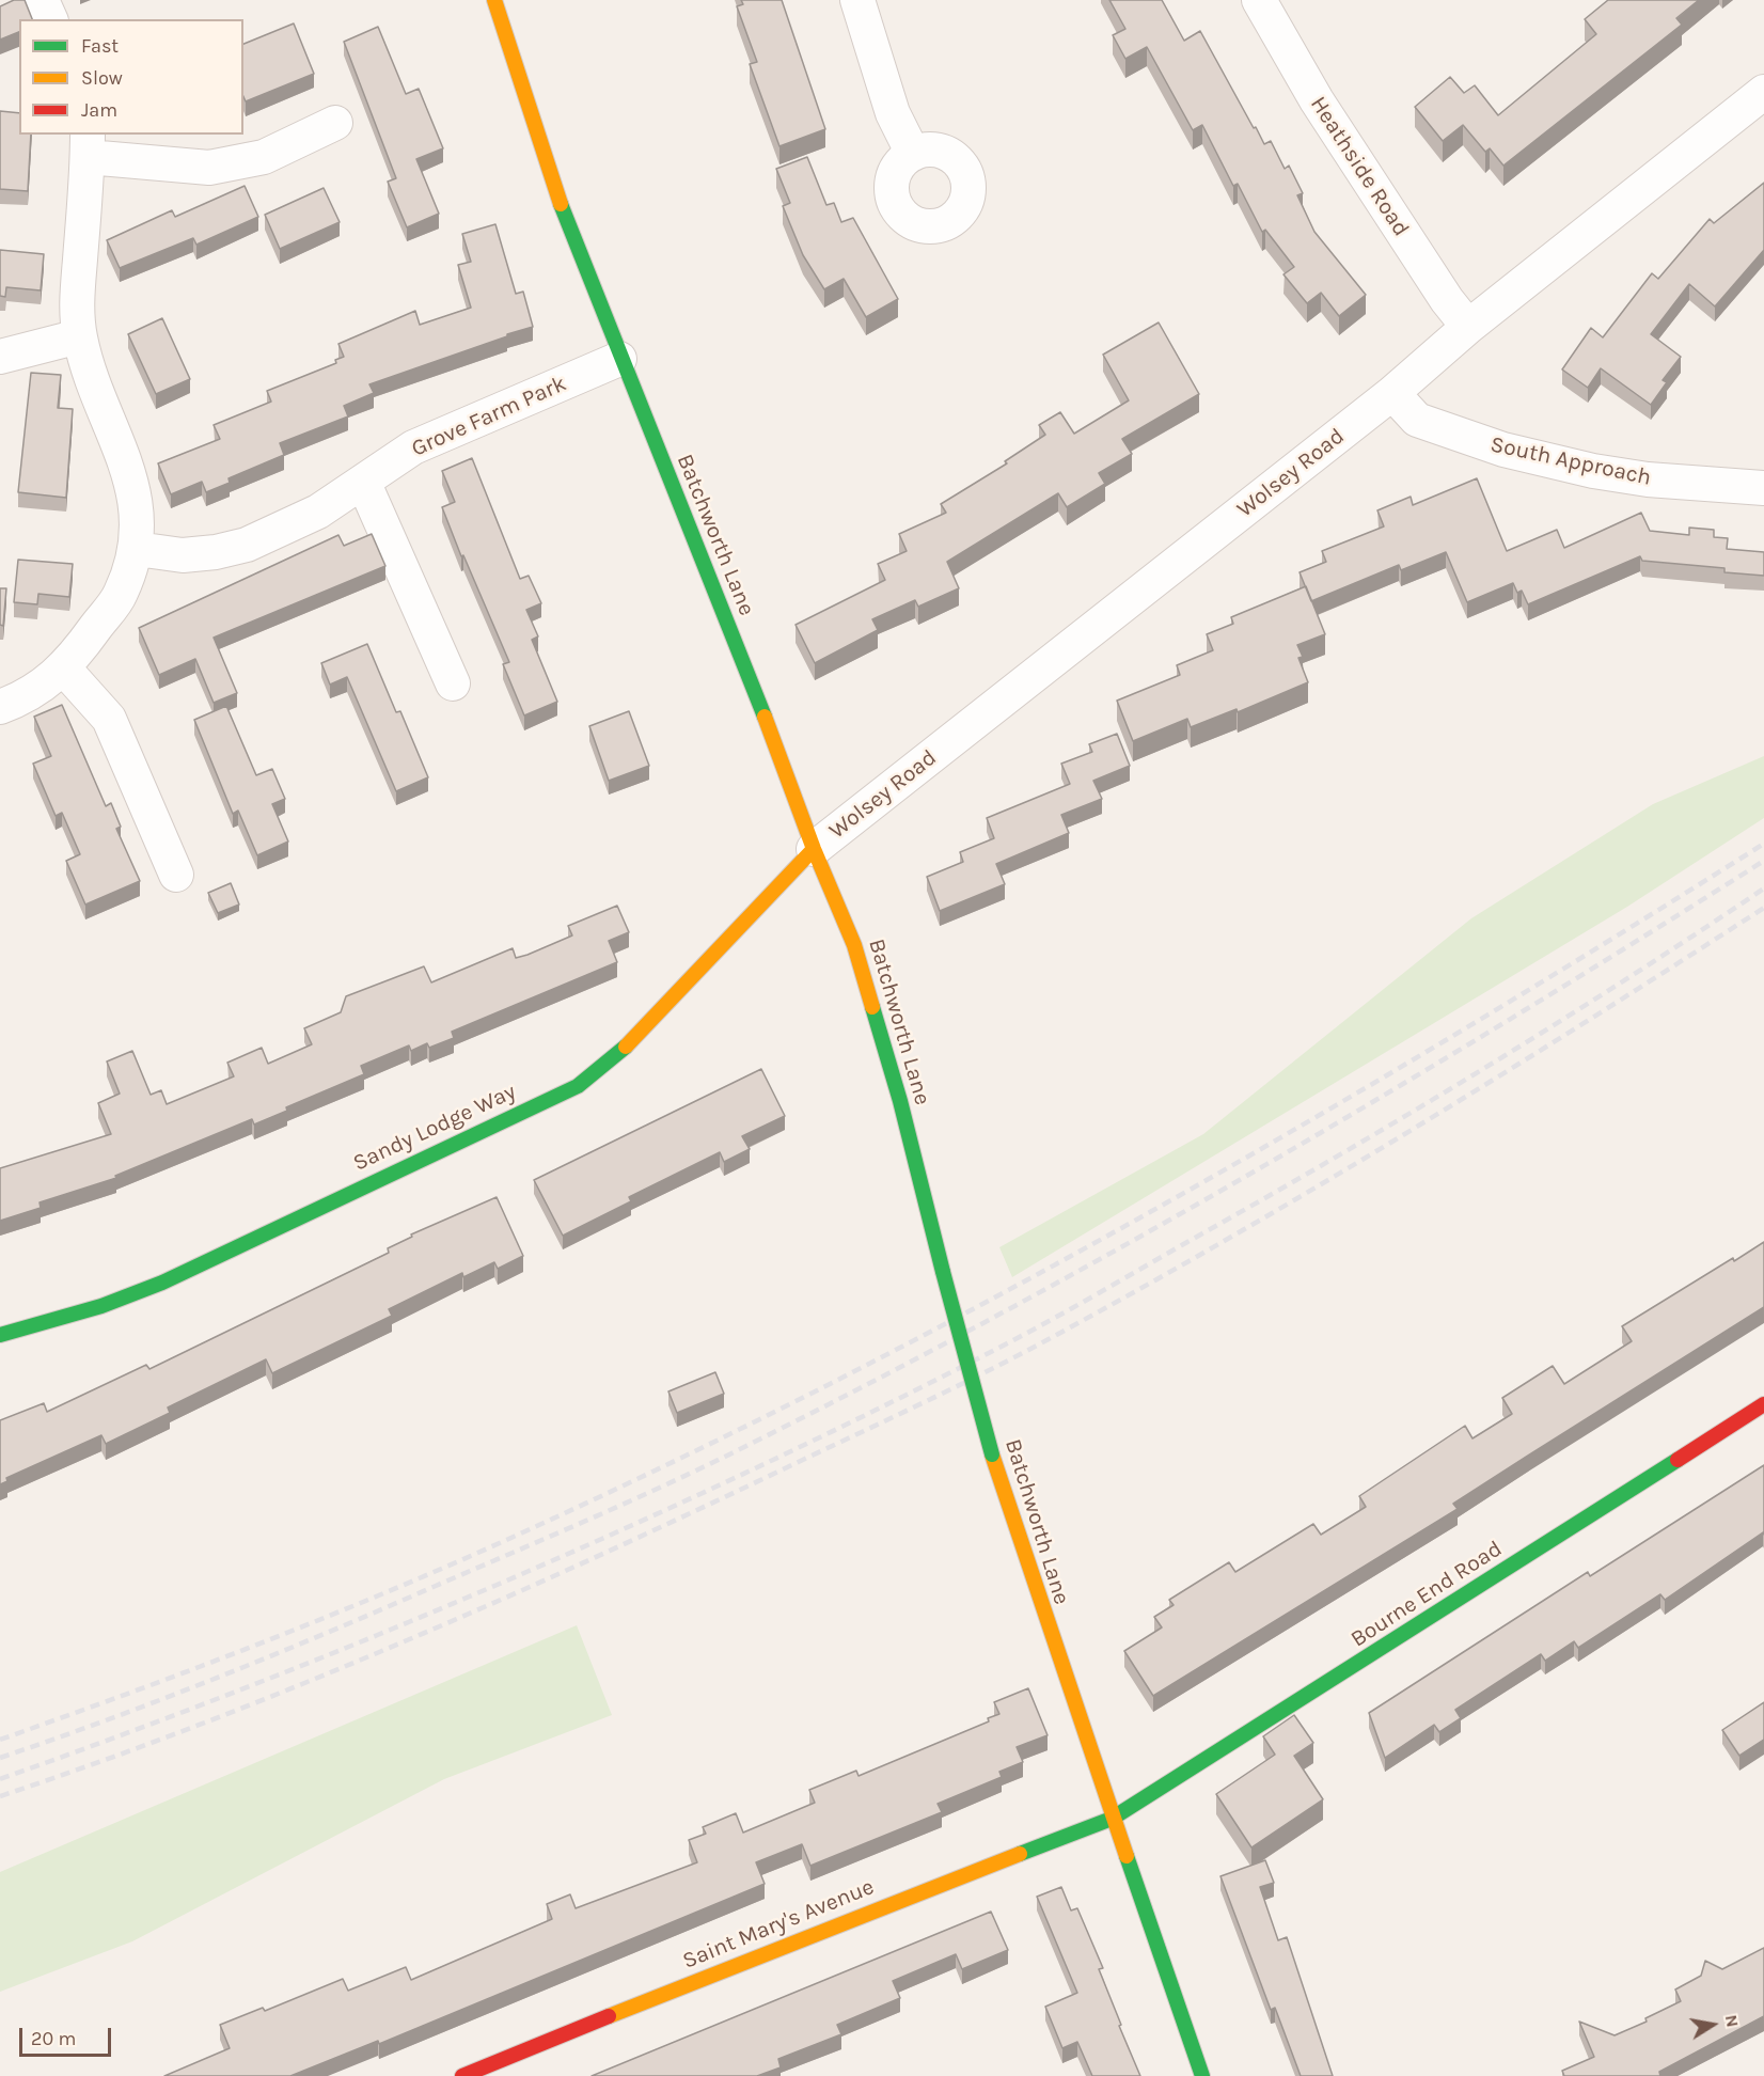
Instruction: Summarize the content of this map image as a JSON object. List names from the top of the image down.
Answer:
{
  "streets": {
    "street": [
      "Heathside Road",
      "Grove Farm Park",
      "South Approach",
      "Wolsey Road",
      "Batchworth Lane",
      "Sandy Lodge Way",
      "Bourne End Road",
      "Saint Mary's Avenue"
    ]
  },
  "crossings": [
    ["Heathside Road", "Wolsey Road"],
    ["Grove Farm Park", "Batchworth Lane"],
    ["South Approach", "Wolsey Road"],
    ["Wolsey Road", "Batchworth Lane"],
    ["Wolsey Road", "Sandy Lodge Way"],
    ["Batchworth Lane", "Sandy Lodge Way"],
    ["Batchworth Lane", "Bourne End Road"],
    ["Batchworth Lane", "Saint Mary's Avenue"],
    ["Bourne End Road", "Saint Mary's Avenue"]
  ],
  "legend": ["Fast", "Slow", "Jam"],
  "scale_bar": "20 m",
  "north": "right"
}
